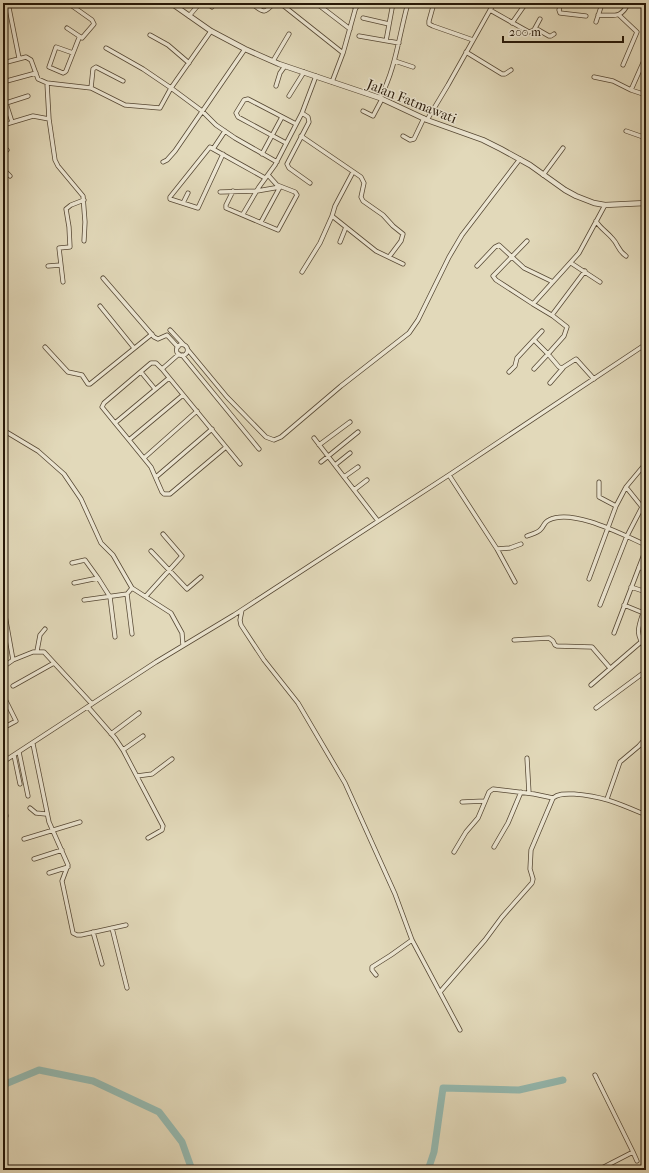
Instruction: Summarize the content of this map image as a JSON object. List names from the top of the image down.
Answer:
{
  "streets": {
    "street": ["Jalan Fatmawati"]
  },
  "scale_bar": "200 m"
}
